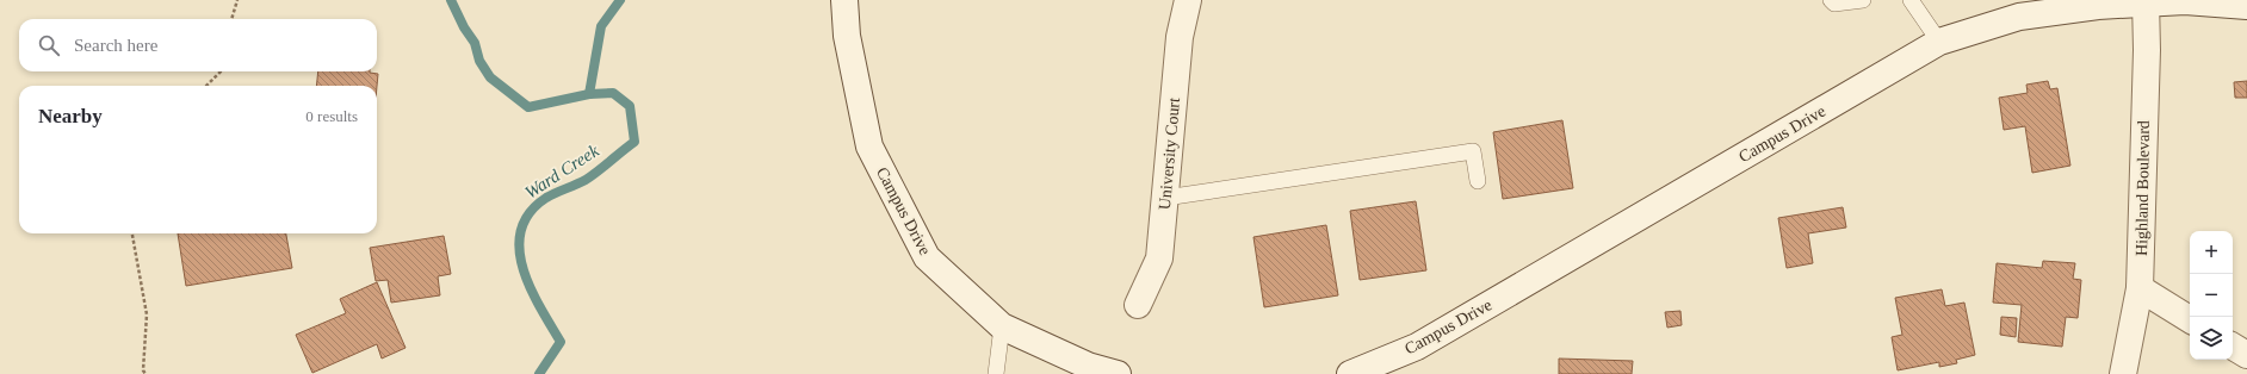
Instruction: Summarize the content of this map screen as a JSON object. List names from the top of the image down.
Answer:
{
  "streets": {
    "street": ["Campus Drive", "University Court", "Highland Boulevard"]
  },
  "crossings": [
    ["Campus Drive", "Highland Boulevard"]
  ],
  "water": ["Ward Creek"],
  "page": {
    "search": "Search here",
    "heading": ["Nearby", "0 results"],
    "map_buttons": ["+", "−"]
  }
}
